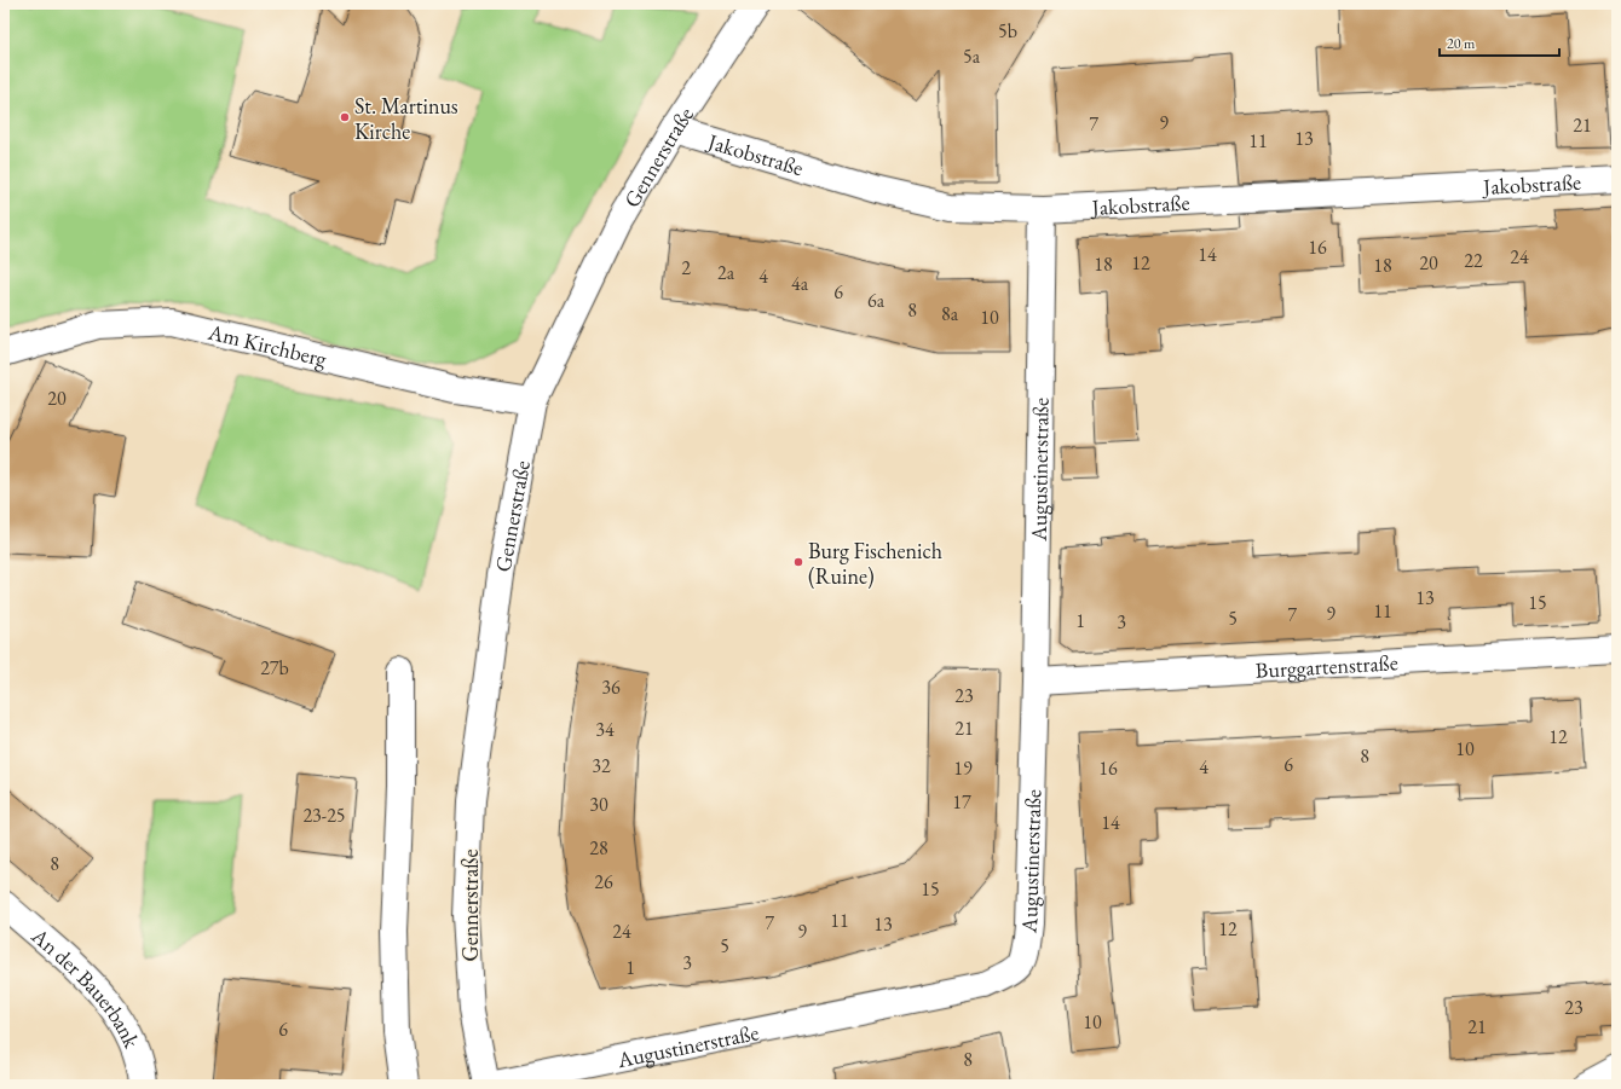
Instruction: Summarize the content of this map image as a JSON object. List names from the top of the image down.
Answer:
{
  "streets": {
    "street": [
      "Jakobstraße",
      "Gennerstraße",
      "Am Kirchberg",
      "Augustinerstraße",
      "Burggartenstraße",
      "An der Bauerbank"
    ]
  },
  "crossings": [
    ["Jakobstraße", "Gennerstraße"],
    ["Jakobstraße", "Augustinerstraße"],
    ["Gennerstraße", "Am Kirchberg"],
    ["Gennerstraße", "Augustinerstraße"],
    ["Augustinerstraße", "Burggartenstraße"]
  ],
  "places": ["St. Martinus Kirche", "Burg Fischenich (Ruine)"],
  "house_numbers": [
    "5b",
    "5a",
    "9",
    "7",
    "21",
    "13",
    "11",
    "16",
    "14",
    "24",
    "22",
    "12",
    "20",
    "18",
    "18",
    "2",
    "2a",
    "4",
    "4a",
    "6",
    "6a",
    "8",
    "8a",
    "10",
    "20",
    "13",
    "15",
    "11",
    "9",
    "7",
    "5",
    "1",
    "3",
    "27b",
    "36",
    "23",
    "21",
    "34",
    "12",
    "10",
    "8",
    "6",
    "32",
    "4",
    "19",
    "16",
    "17",
    "30",
    "23-25",
    "14",
    "28",
    "8",
    "26",
    "15",
    "11",
    "7",
    "13",
    "12",
    "24",
    "9",
    "5",
    "3",
    "1",
    "23",
    "10",
    "21",
    "6",
    "8"
  ],
  "scale_bar": "20 m"
}
